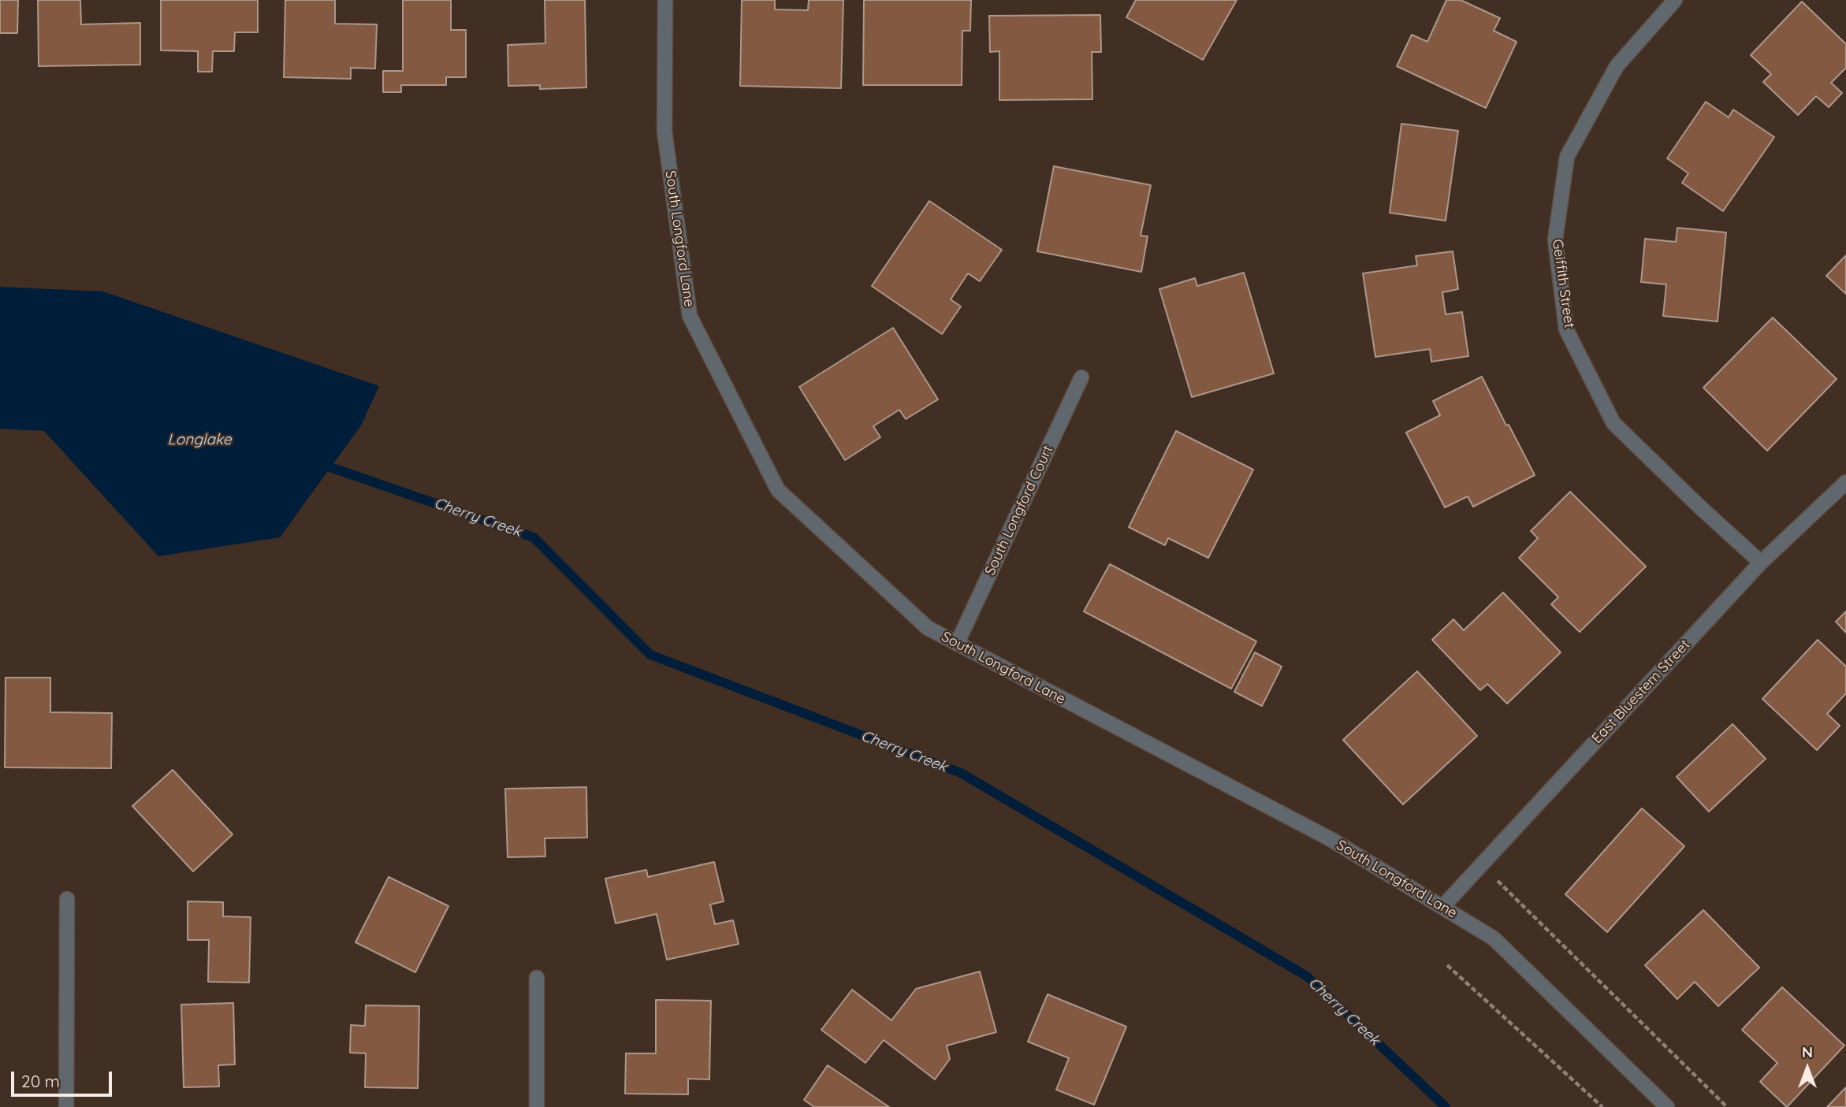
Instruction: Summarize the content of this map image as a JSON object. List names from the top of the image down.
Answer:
{
  "streets": {
    "street": [
      "South Longford Lane",
      "Geiffith Street",
      "South Longford Court",
      "East Bluestem Street"
    ]
  },
  "crossings": [
    ["South Longford Lane", "South Longford Court"],
    ["South Longford Lane", "East Bluestem Street"],
    ["Geiffith Street", "East Bluestem Street"]
  ],
  "water": ["Longlake", "Cherry Creek"],
  "scale_bar": "20 m",
  "north": "top"
}
